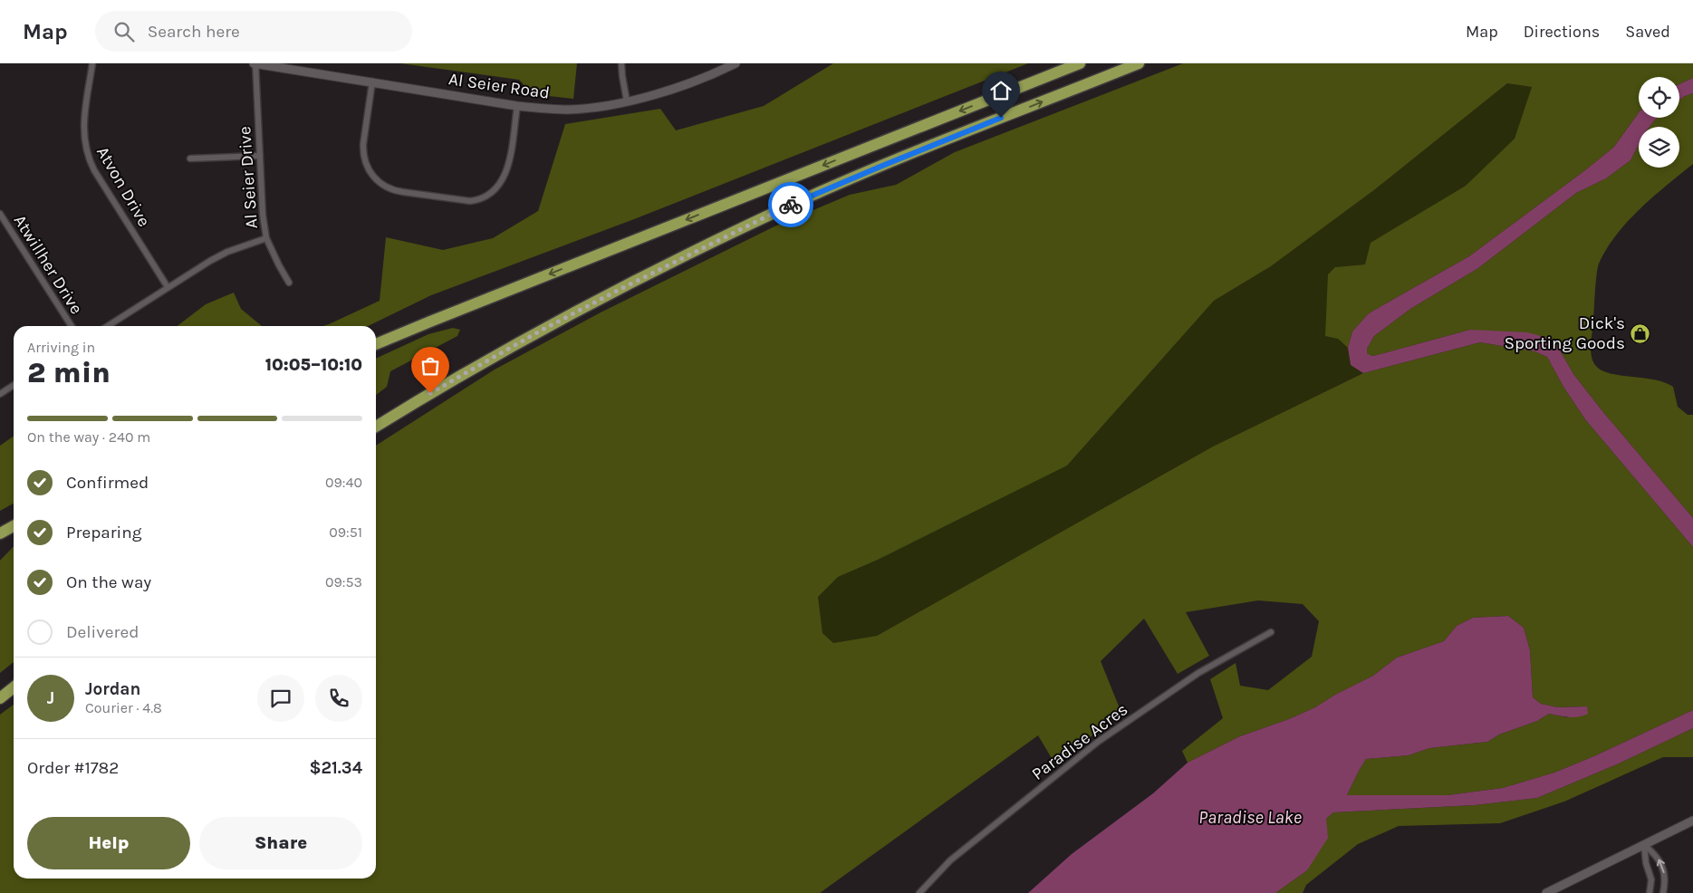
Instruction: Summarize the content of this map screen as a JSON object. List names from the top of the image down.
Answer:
{
  "streets": {
    "street": [
      "Al Seier Road",
      "Al Seier Drive",
      "Atvon Drive",
      "Atwillher Drive",
      "Paradise Acres"
    ]
  },
  "crossings": [
    ["Al Seier Road", "Al Seier Drive"]
  ],
  "water": ["Paradise Lake"],
  "places": {
    "shop": ["Dick's Sporting Goods"]
  },
  "page": {
    "header": "Map",
    "search": "Search here",
    "nav": ["Map", "Directions", "Saved"],
    "heading": ["2 min", "Arriving in", "10:05–10:10"],
    "panel": [
      "Jordan",
      "Courier · 4.8",
      "Order #1782",
      "$21.34"
    ],
    "bar": "On the way · 240 m",
    "list": [
      ["Confirmed", "09:40"],
      ["Preparing", "09:51"],
      ["On the way", "09:53"],
      "Delivered"
    ],
    "round": "J",
    "buttons": ["Help", "Share"]
  }
}
